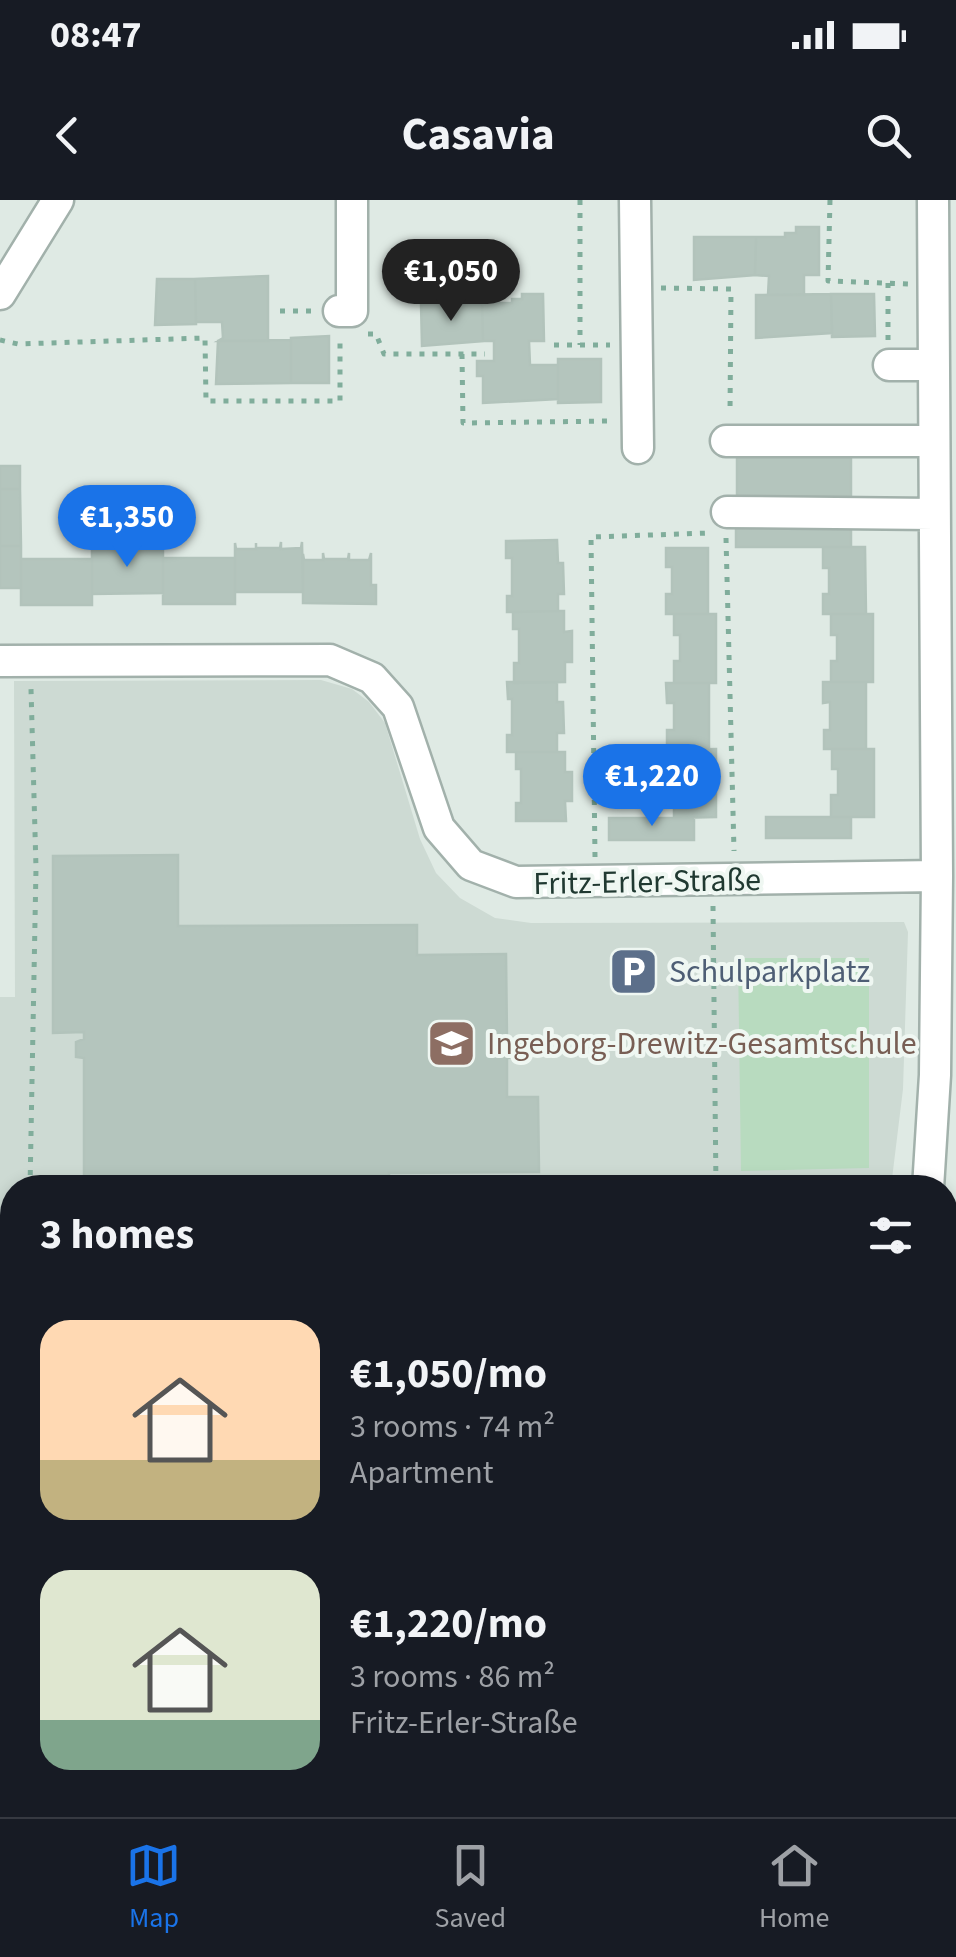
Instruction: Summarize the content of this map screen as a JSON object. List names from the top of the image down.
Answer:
{
  "streets": {
    "street": ["Fritz-Erler-Straße"]
  },
  "places": {
    "parking": ["Schulparkplatz"],
    "school or university": ["Ingeborg-Drewitz-Gesamtschule"]
  },
  "page": {
    "status": "08:47",
    "header": "Casavia",
    "price": ["€1,050", "€1,350", "€1,220"],
    "heading": "3 homes",
    "list": [
      {
        "name": "€1,050/mo",
        "note": "3 rooms · 74 m² · Apartment"
      },
      {
        "name": "€1,220/mo",
        "note": "3 rooms · 86 m² · Fritz-Erler-Straße"
      }
    ],
    "tabs": ["Map", "Saved", "Home"]
  }
}
